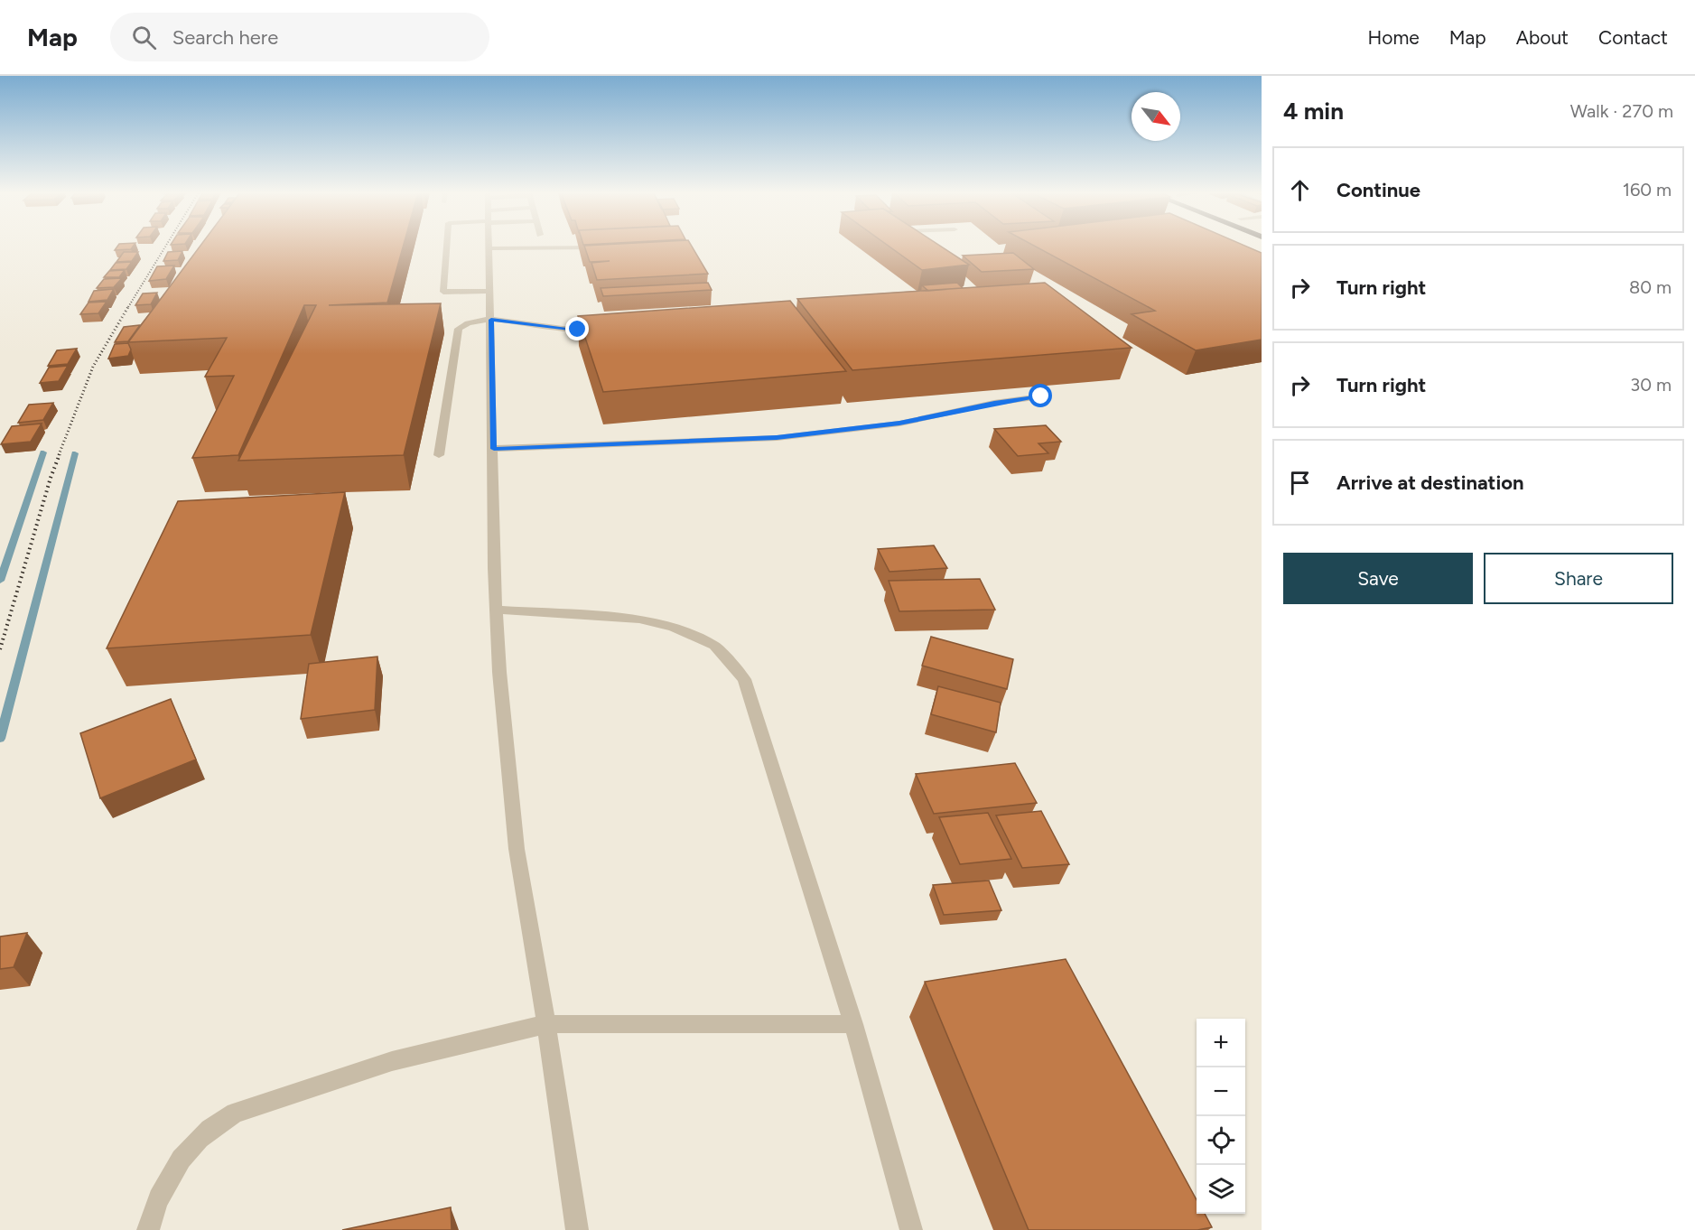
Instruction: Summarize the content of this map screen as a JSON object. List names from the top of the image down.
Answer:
{
  "north": "bottom right",
  "page": {
    "header": "Map",
    "search": "Search here",
    "nav": [
      "Home",
      "Map",
      "About",
      "Contact"
    ],
    "heading": ["4 min", "Walk · 270 m"],
    "list": [
      ["Continue", "160 m"],
      ["Turn right", "80 m"],
      ["Turn right", "30 m"],
      "Arrive at destination"
    ],
    "buttons": ["Save", "Share"],
    "map_buttons": ["+", "−"]
  }
}
